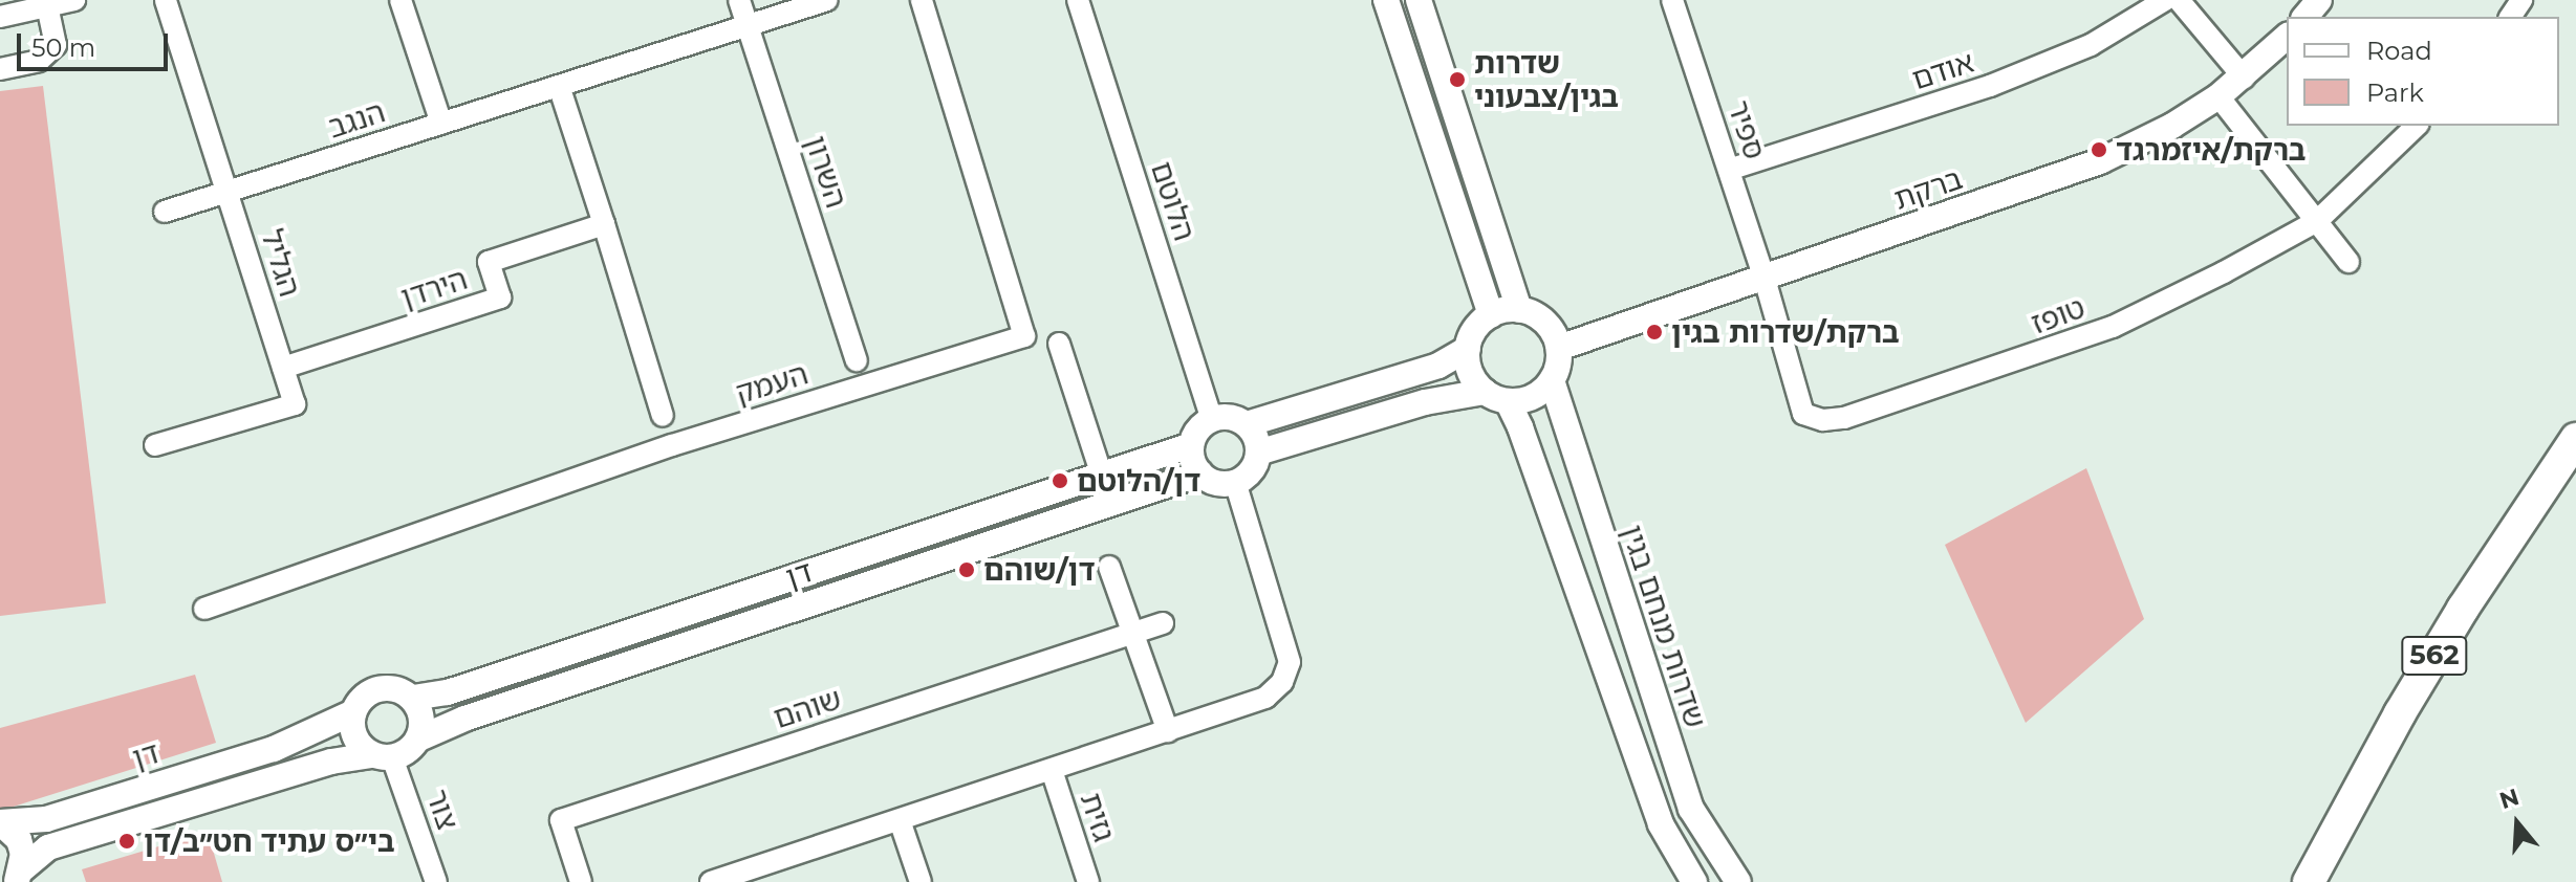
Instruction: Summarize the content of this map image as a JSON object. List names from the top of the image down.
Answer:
{
  "streets": {
    "main road": ["562"],
    "street": [
      "אודם",
      "הנגב",
      "ספיר",
      "השרון",
      "ברקת",
      "הלוטם",
      "הגליל",
      "הירדן",
      "טופז",
      "העמק",
      "דן",
      "שדרות מנחם בגין",
      "שוהם",
      "צור",
      "גזית"
    ]
  },
  "crossings": [
    ["אודם", "ספיר"],
    ["הנגב", "הגליל"],
    ["ספיר", "ברקת"],
    ["ספיר", "טופז"],
    ["ברקת", "טופז"],
    ["ברקת", "שדרות מנחם בגין"],
    ["הלוטם", "דן"],
    ["הגליל", "הירדן"],
    ["דן", "צור"]
  ],
  "places": [
    "שדרות בגין/צבעוני",
    "ברקת/איזמרגד",
    "ברקת/שדרות בגין",
    "דן/הלוטם",
    "דן/שוהם",
    "בי״ס עתיד חט״ב/דן"
  ],
  "legend": ["Road", "Park"],
  "scale_bar": "50 m",
  "north": "top"
}
